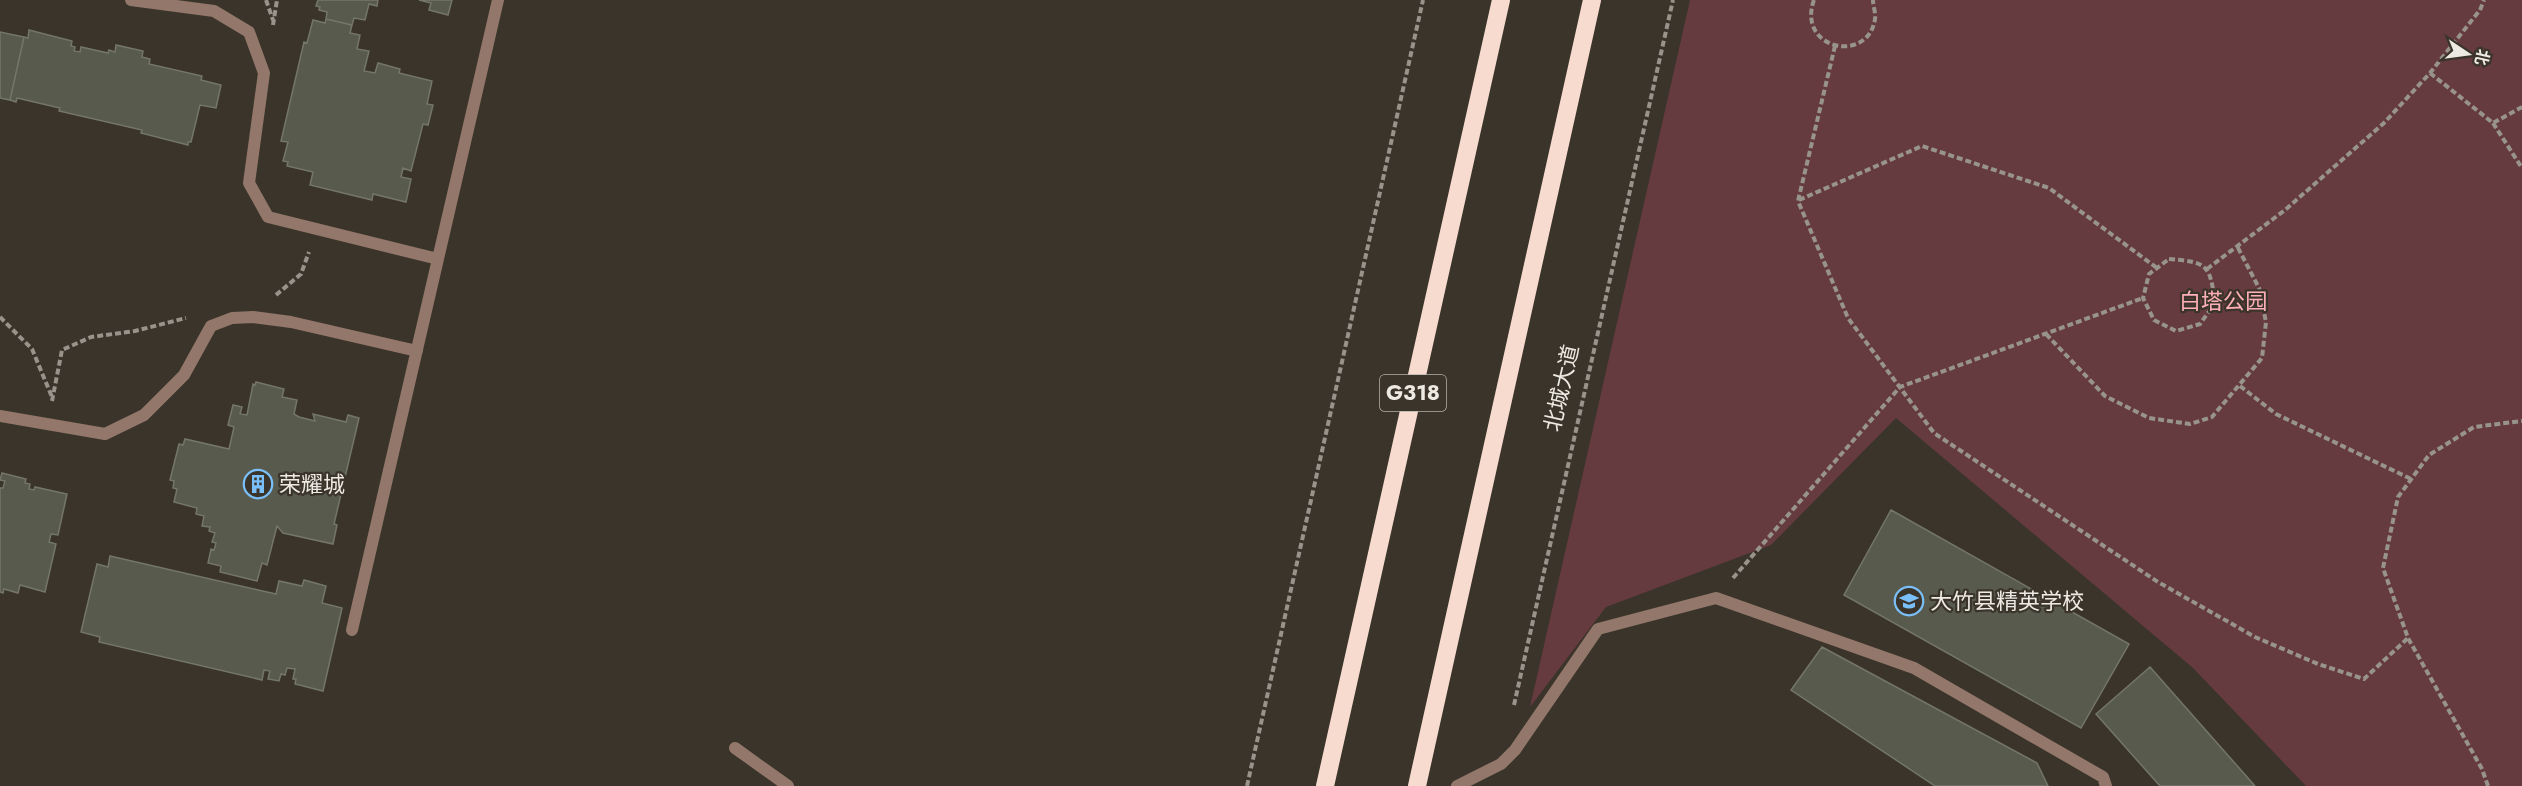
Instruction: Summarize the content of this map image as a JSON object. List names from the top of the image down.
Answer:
{
  "streets": {
    "highway": ["G318"],
    "path": ["北城大道"]
  },
  "parks": ["白塔公园"],
  "places": {
    "building": ["荣耀城"],
    "school or university": ["大竹县精英学校"]
  },
  "north": "right"
}
